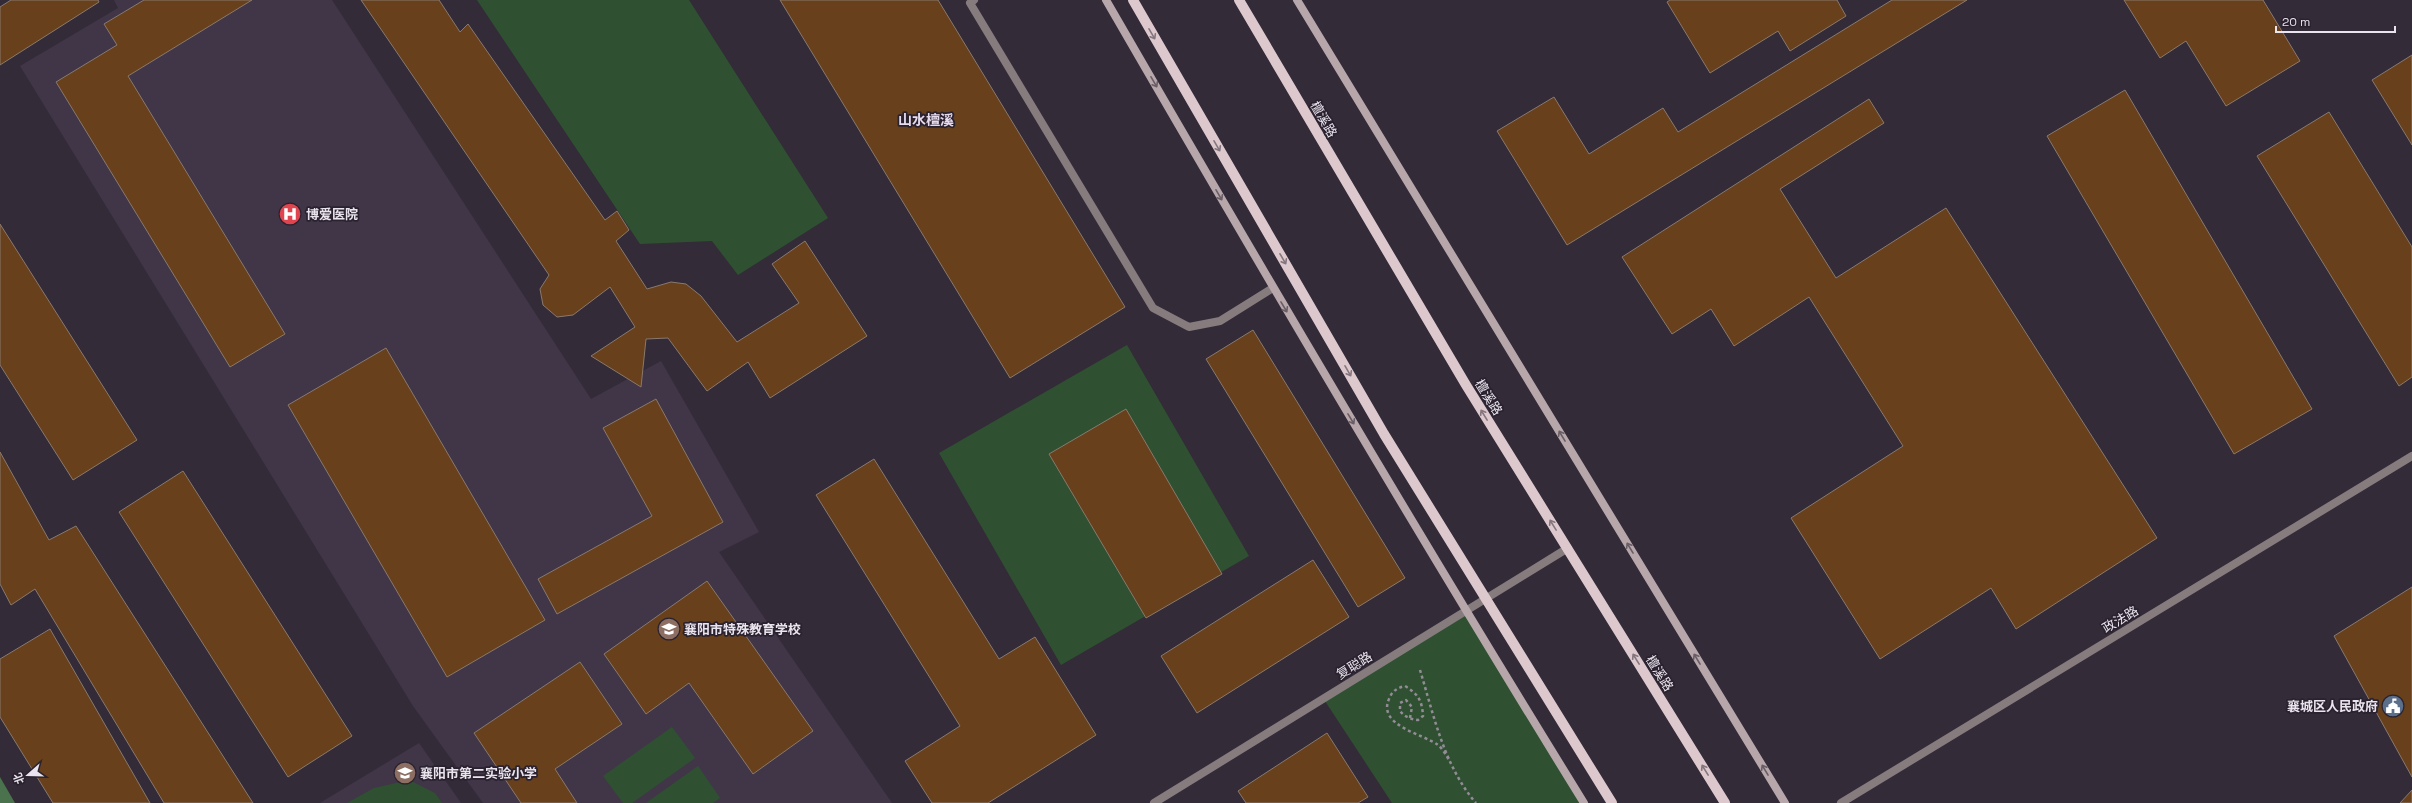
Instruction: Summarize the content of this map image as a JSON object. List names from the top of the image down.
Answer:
{
  "streets": {
    "main road": ["檀溪路"],
    "street": ["政法路", "复聪路"]
  },
  "crossings": [
    ["檀溪路", "复聪路"]
  ],
  "one_way": ["檀溪路"],
  "districts": ["山水檀溪"],
  "places": {
    "hospital": ["博爱医院"],
    "school or university": ["襄阳市特殊教育学校", "襄阳市第二实验小学"],
    "public building": ["襄城区人民政府"]
  },
  "scale_bar": "20 m",
  "north": "left"
}
